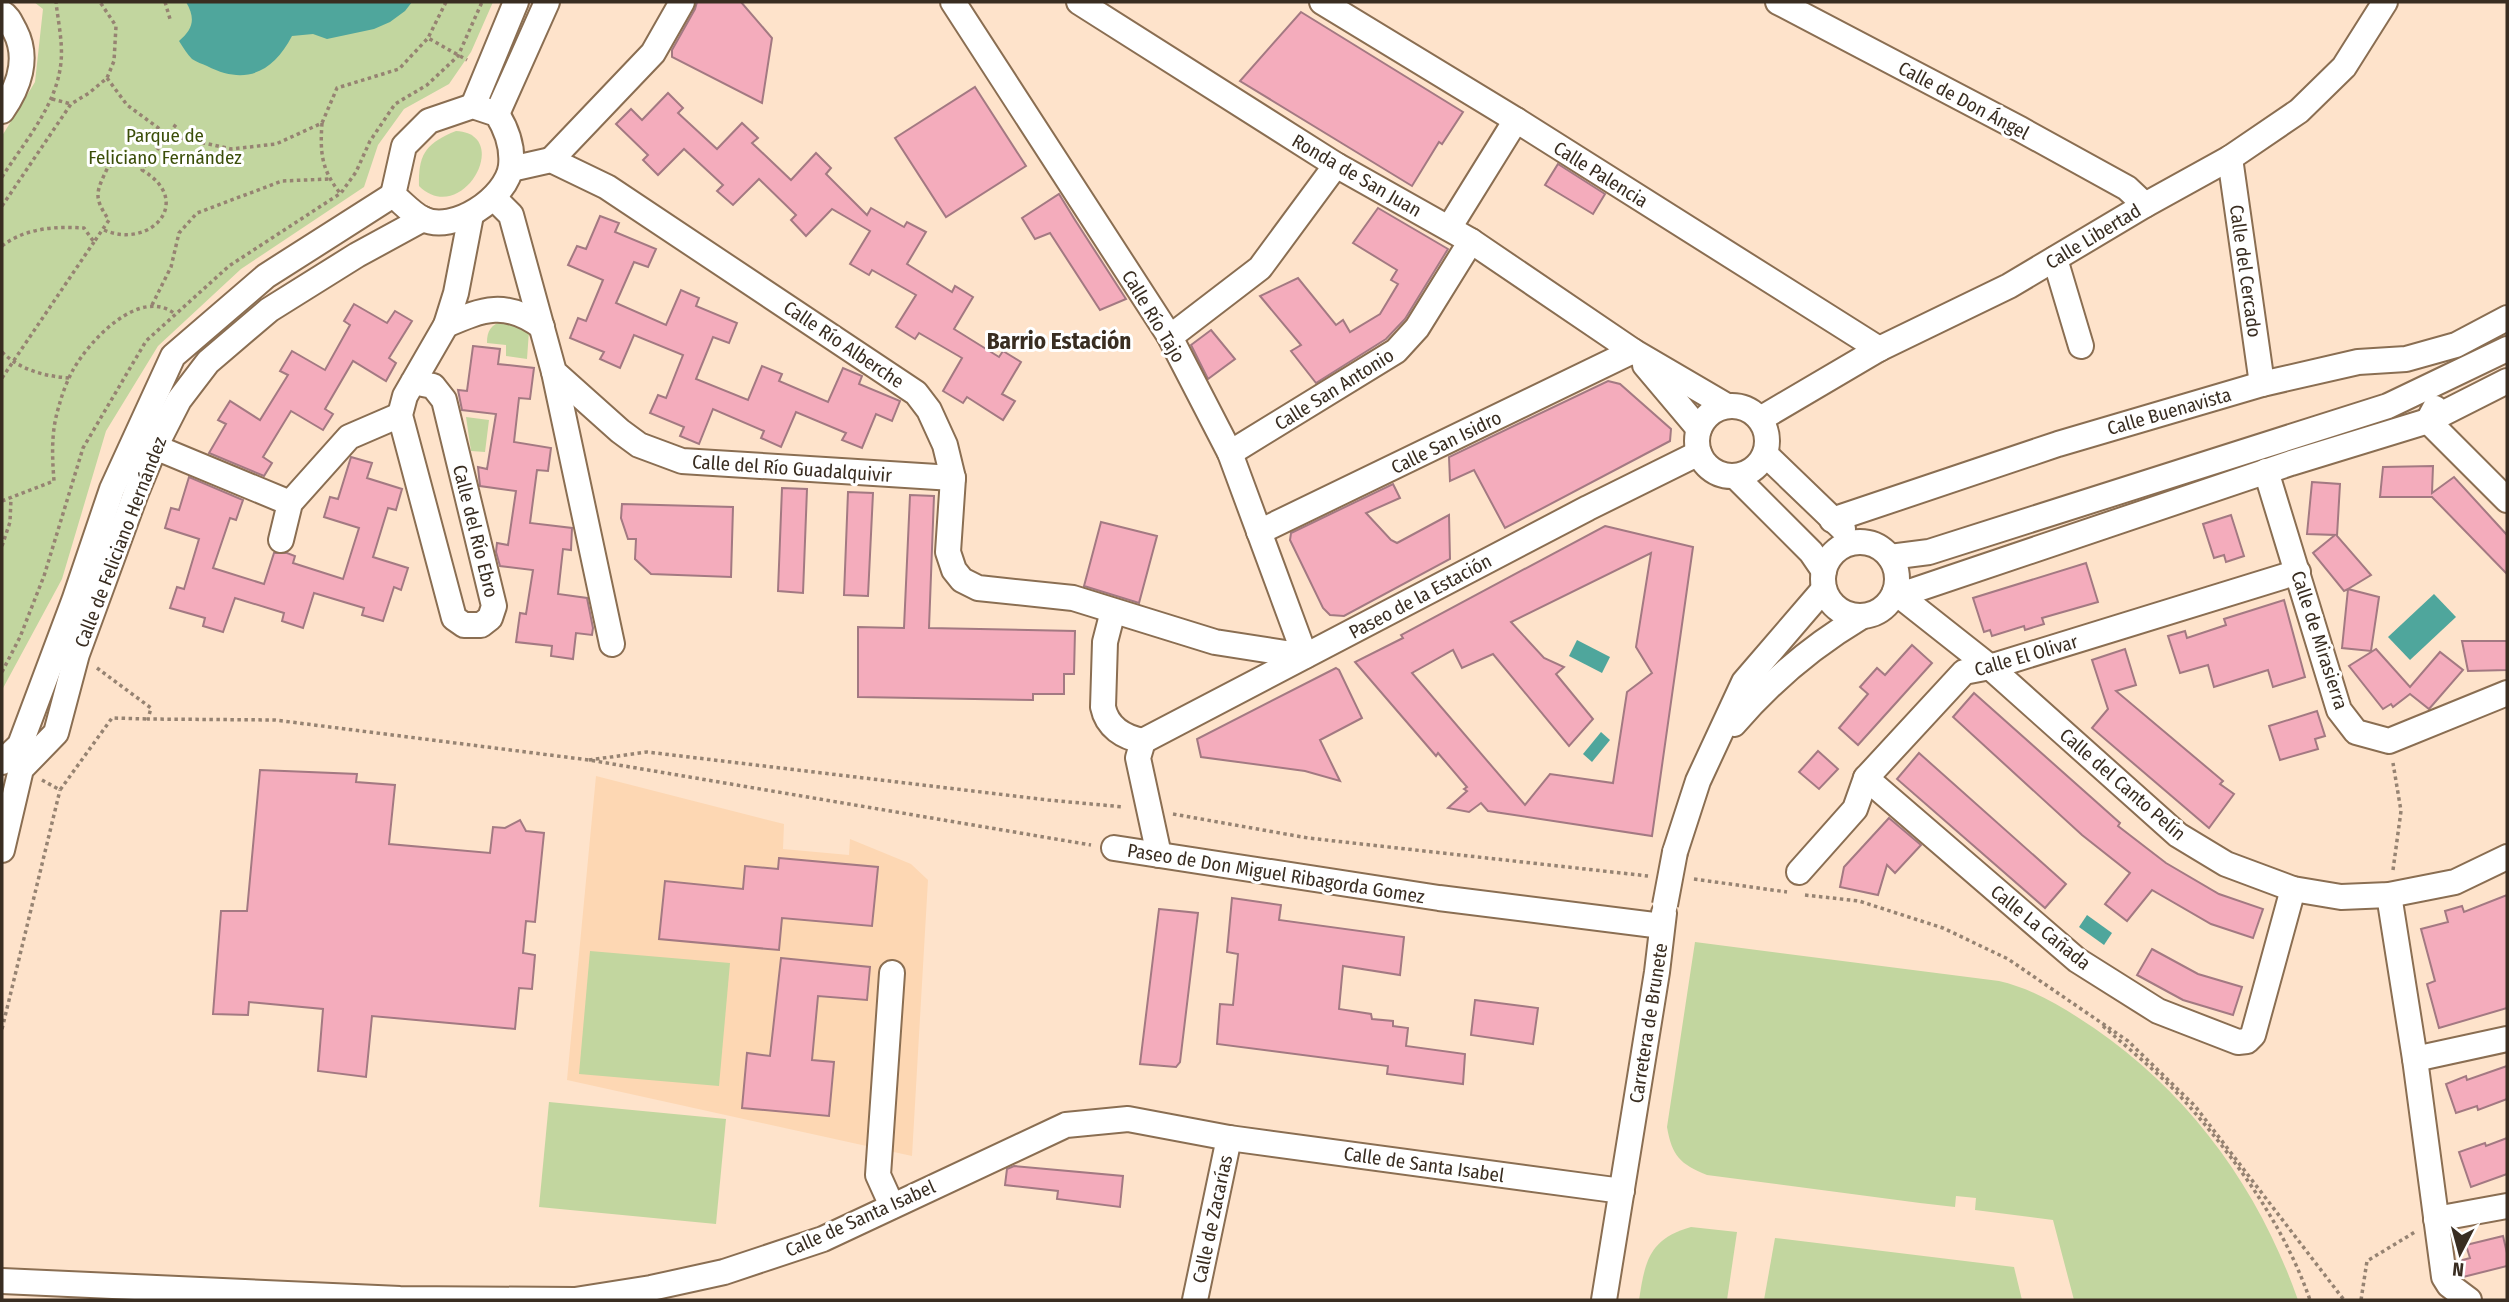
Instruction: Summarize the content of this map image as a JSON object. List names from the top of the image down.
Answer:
{
  "streets": {
    "street": [
      "Calle de Don Ángel",
      "Calle Palencia",
      "Ronda de San Juan",
      "Calle Libertad",
      "Calle del Cercado",
      "Calle Río Tajo",
      "Calle Río Alberche",
      "Calle San Antonio",
      "Calle Buenavista",
      "Calle San Isidro",
      "Calle del Río Guadalquivir",
      "Calle del Río Ebro",
      "Calle de Feliciano Hernández",
      "Paseo de la Estación",
      "Calle de Mirasierra",
      "Calle El Olivar",
      "Calle del Canto Pelín",
      "Paseo de Don Miguel Ribagorda Gomez",
      "Calle La Cañada",
      "Carretera de Brunete",
      "Calle de Santa Isabel",
      "Calle de Zacarías"
    ]
  },
  "crossings": [
    ["Calle de Don Ángel", "Calle Libertad"],
    ["Calle Palencia", "Calle Libertad"],
    ["Ronda de San Juan", "Calle Libertad"],
    ["Ronda de San Juan", "Calle San Antonio"],
    ["Ronda de San Juan", "Calle San Isidro"],
    ["Ronda de San Juan", "Paseo de la Estación"],
    ["Ronda de San Juan", "Calle del Canto Pelín"],
    ["Ronda de San Juan", "Carretera de Brunete"],
    ["Calle Libertad", "Calle del Cercado"],
    ["Calle Libertad", "Paseo de la Estación"],
    ["Calle del Cercado", "Calle Buenavista"],
    ["Calle Río Tajo", "Calle Río Alberche"],
    ["Calle Río Tajo", "Calle San Antonio"],
    ["Calle Río Tajo", "Calle San Isidro"],
    ["Calle Río Tajo", "Paseo de la Estación"],
    ["Calle Río Alberche", "Calle del Río Guadalquivir"],
    ["Calle Río Alberche", "Paseo de la Estación"],
    ["Calle de Mirasierra", "Calle El Olivar"],
    ["Calle El Olivar", "Calle del Canto Pelín"],
    ["Calle El Olivar", "Calle La Cañada"],
    ["Calle del Canto Pelín", "Calle La Cañada"],
    ["Calle del Canto Pelín", "Carretera de Brunete"],
    ["Paseo de Don Miguel Ribagorda Gomez", "Carretera de Brunete"],
    ["Carretera de Brunete", "Calle de Santa Isabel"],
    ["Calle de Santa Isabel", "Calle de Zacarías"]
  ],
  "districts": ["Barrio Estación"],
  "parks": ["Parque de Feliciano Fernández"],
  "north": "bottom"
}
